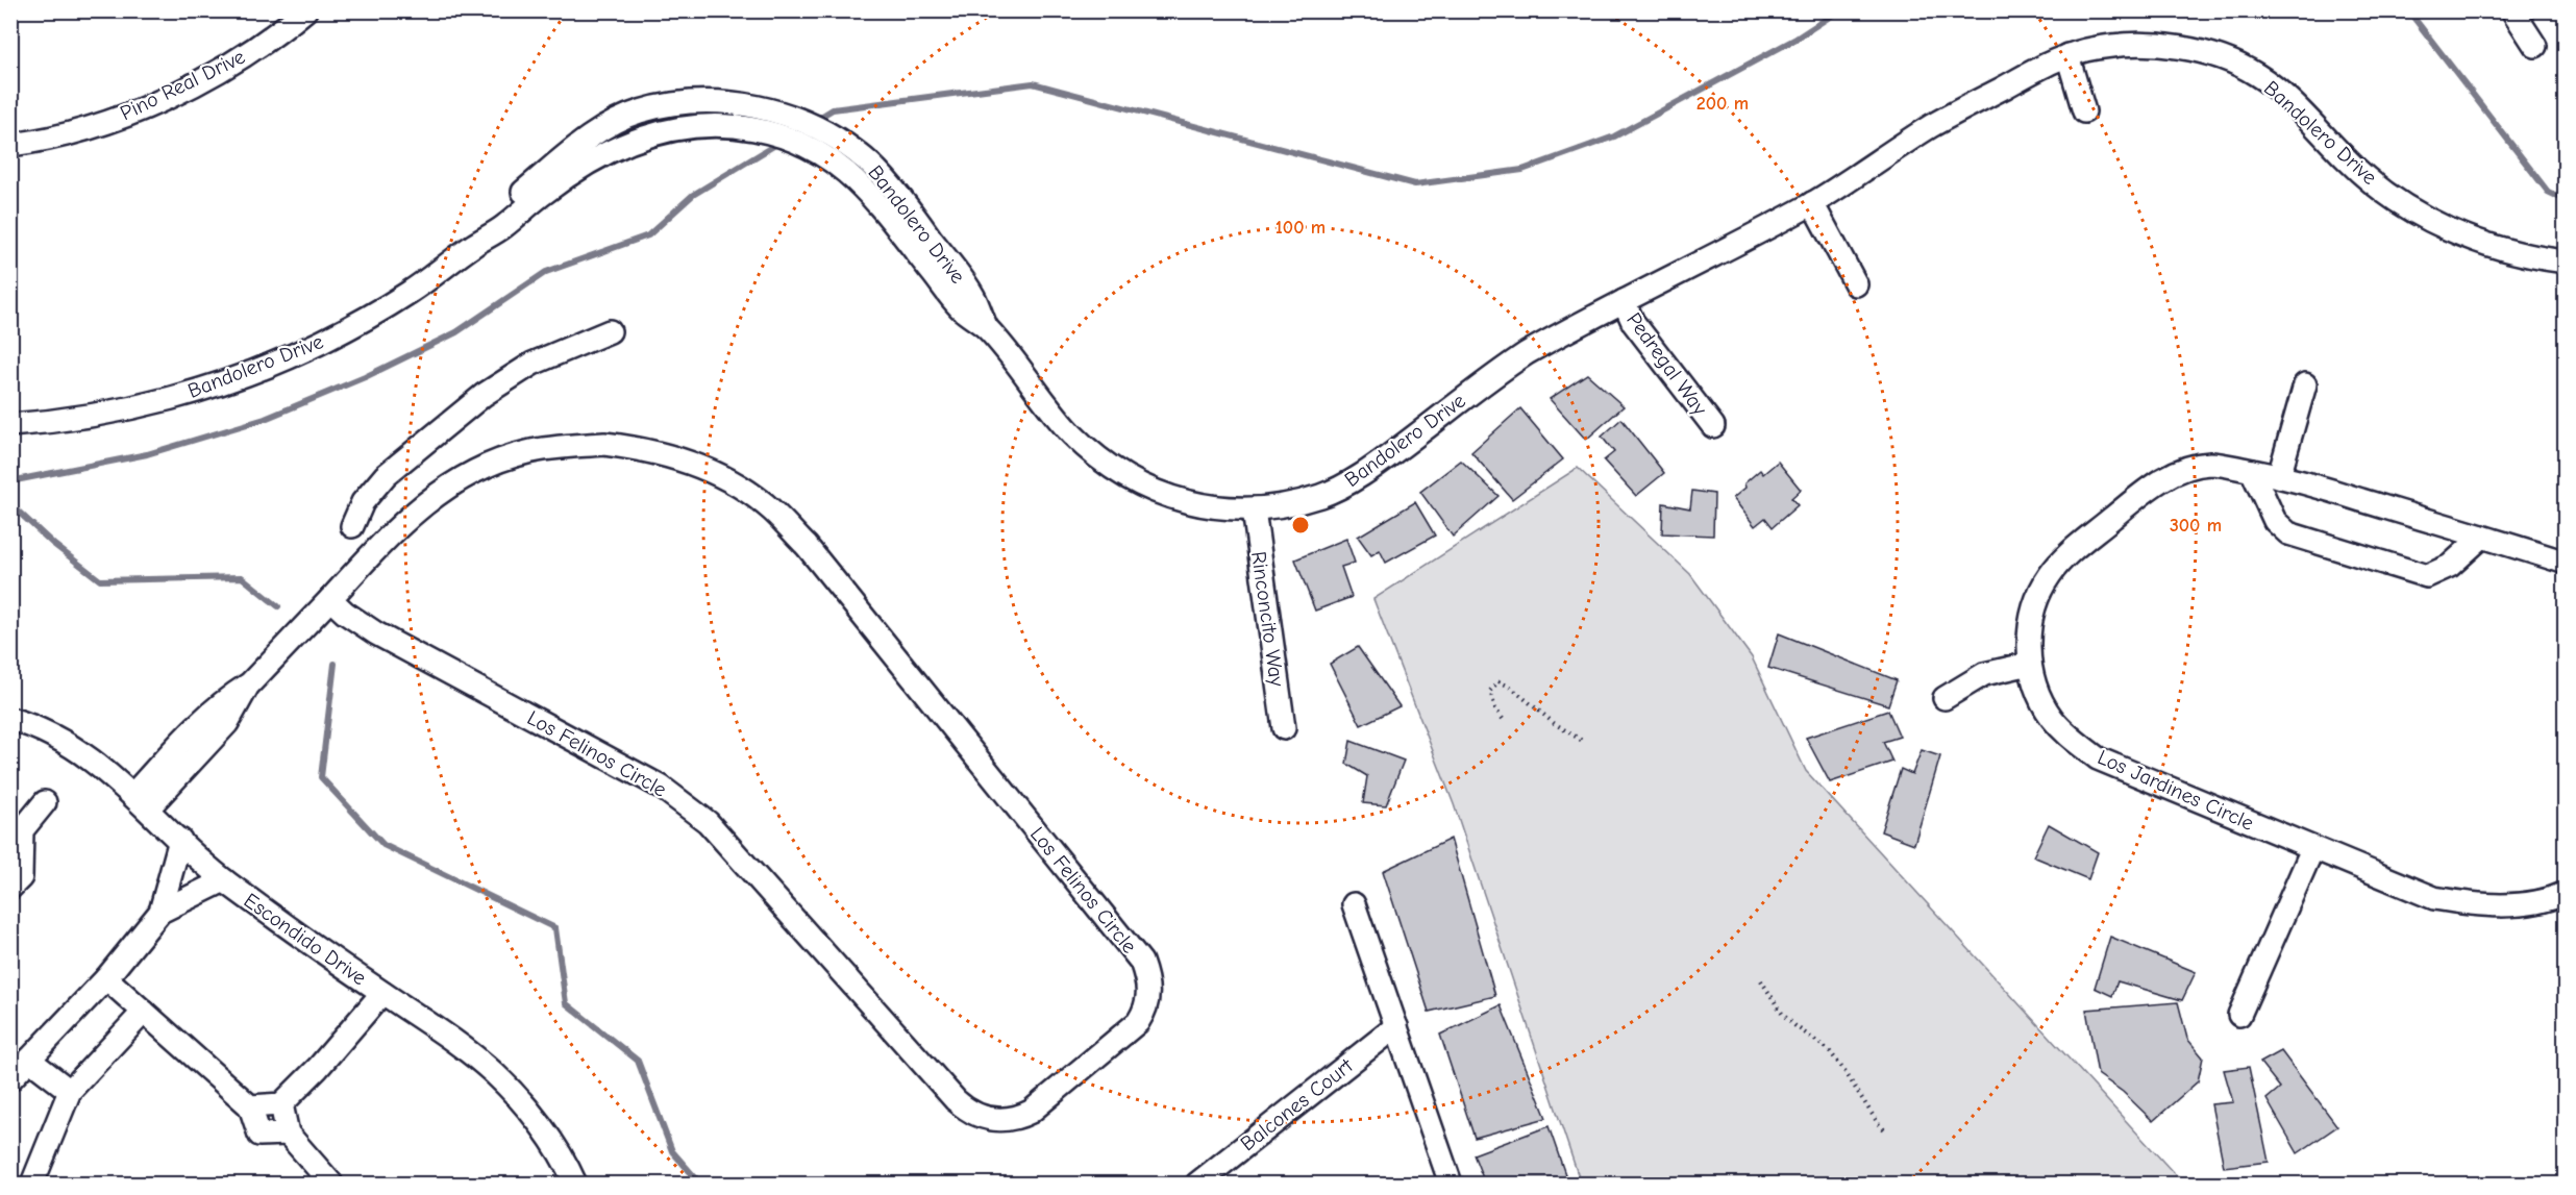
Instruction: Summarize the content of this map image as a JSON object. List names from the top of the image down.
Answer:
{
  "streets": {
    "street": [
      "Pino Real Drive",
      "Bandolero Drive",
      "Pedregal Way",
      "Rinconcito Way",
      "Los Felinos Circle",
      "Los Jardines Circle",
      "Escondido Drive",
      "Balcones Court"
    ]
  },
  "crossings": [
    ["Bandolero Drive", "Pedregal Way"],
    ["Bandolero Drive", "Rinconcito Way"],
    ["Los Felinos Circle", "Escondido Drive"]
  ],
  "rings": ["200 m", "100 m", "300 m"]
}
